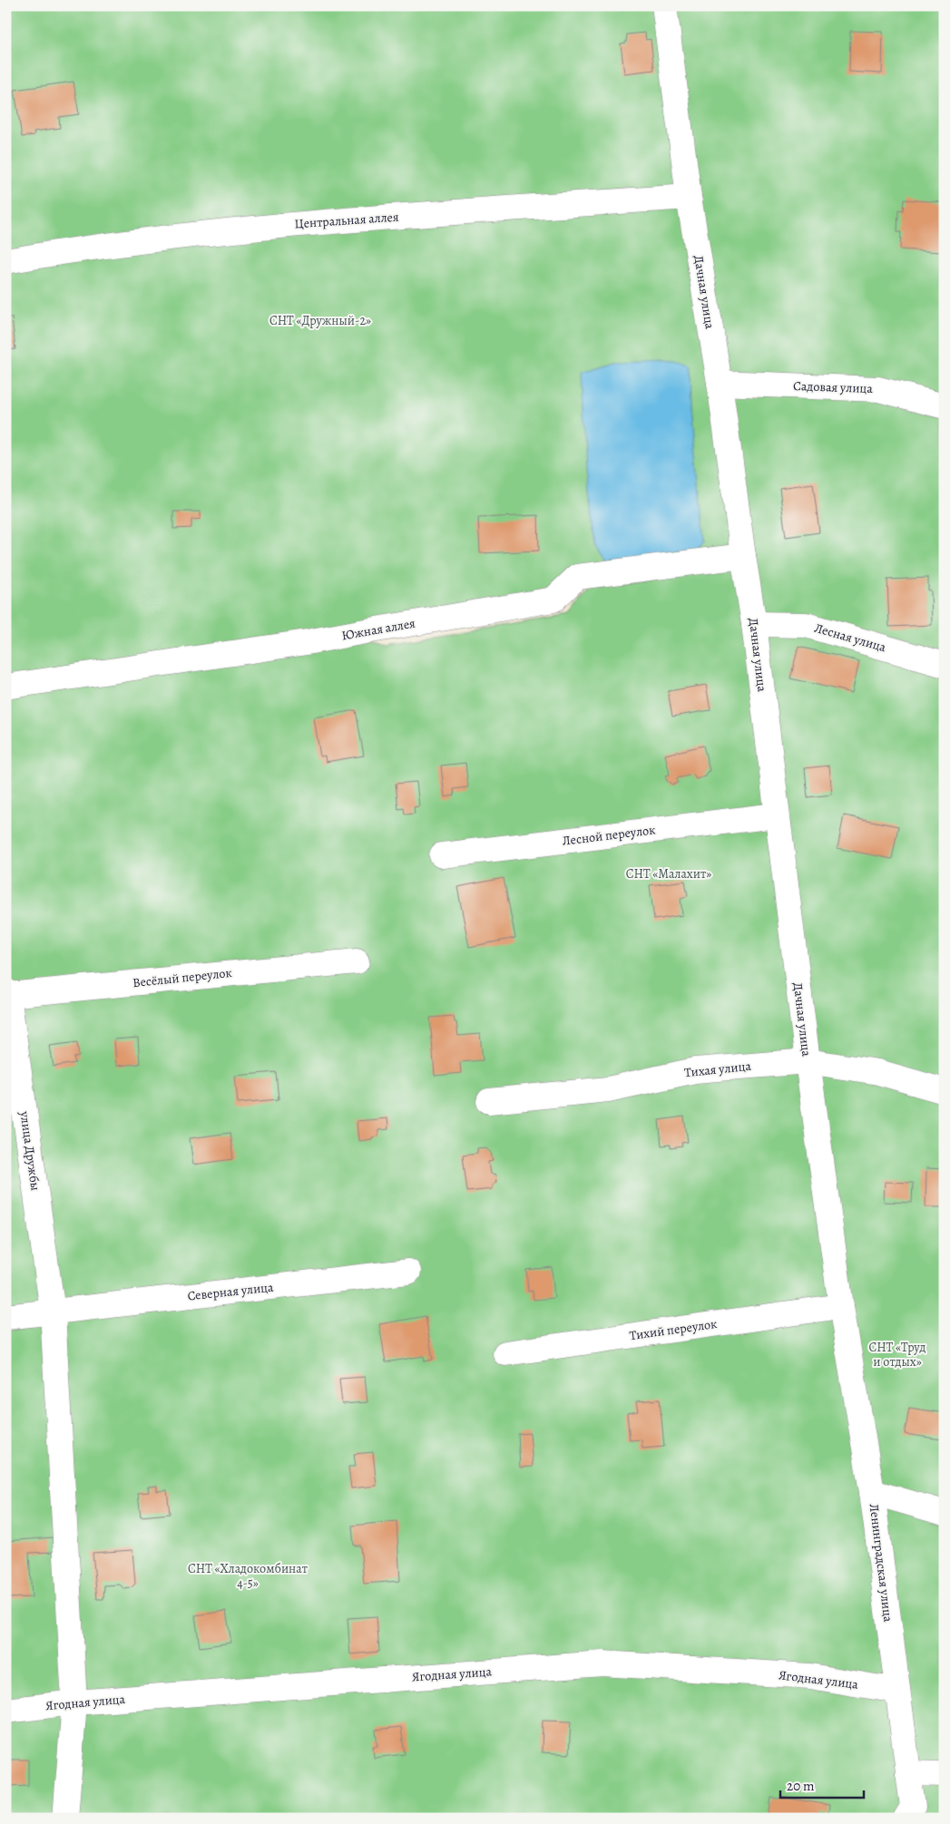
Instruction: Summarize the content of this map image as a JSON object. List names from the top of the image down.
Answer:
{
  "streets": {
    "street": [
      "Центральная аллея",
      "Дачная улица",
      "Садовая улица",
      "Южная аллея",
      "Лесная улица",
      "Лесной переулок",
      "Весёлый переулок",
      "Тихая улица",
      "улица Дружбы",
      "Северная улица",
      "Тихий переулок",
      "Ленинградская улица",
      "Ягодная улица"
    ]
  },
  "crossings": [
    ["Центральная аллея", "Дачная улица"],
    ["Дачная улица", "Садовая улица"],
    ["Дачная улица", "Южная аллея"],
    ["Дачная улица", "Лесная улица"],
    ["Дачная улица", "Лесной переулок"],
    ["Дачная улица", "Тихая улица"],
    ["Дачная улица", "Тихий переулок"],
    ["Дачная улица", "Ленинградская улица"],
    ["Весёлый переулок", "улица Дружбы"],
    ["улица Дружбы", "Северная улица"],
    ["улица Дружбы", "Ягодная улица"],
    ["Тихий переулок", "Ленинградская улица"],
    ["Ленинградская улица", "Ягодная улица"]
  ],
  "parks": [
    "СНТ «Дружный-2»",
    "СНТ «Малахит»",
    "СНТ «Труд и отдых»",
    "СНТ «Хладокомбинат 4-5»"
  ],
  "scale_bar": "20 m"
}
